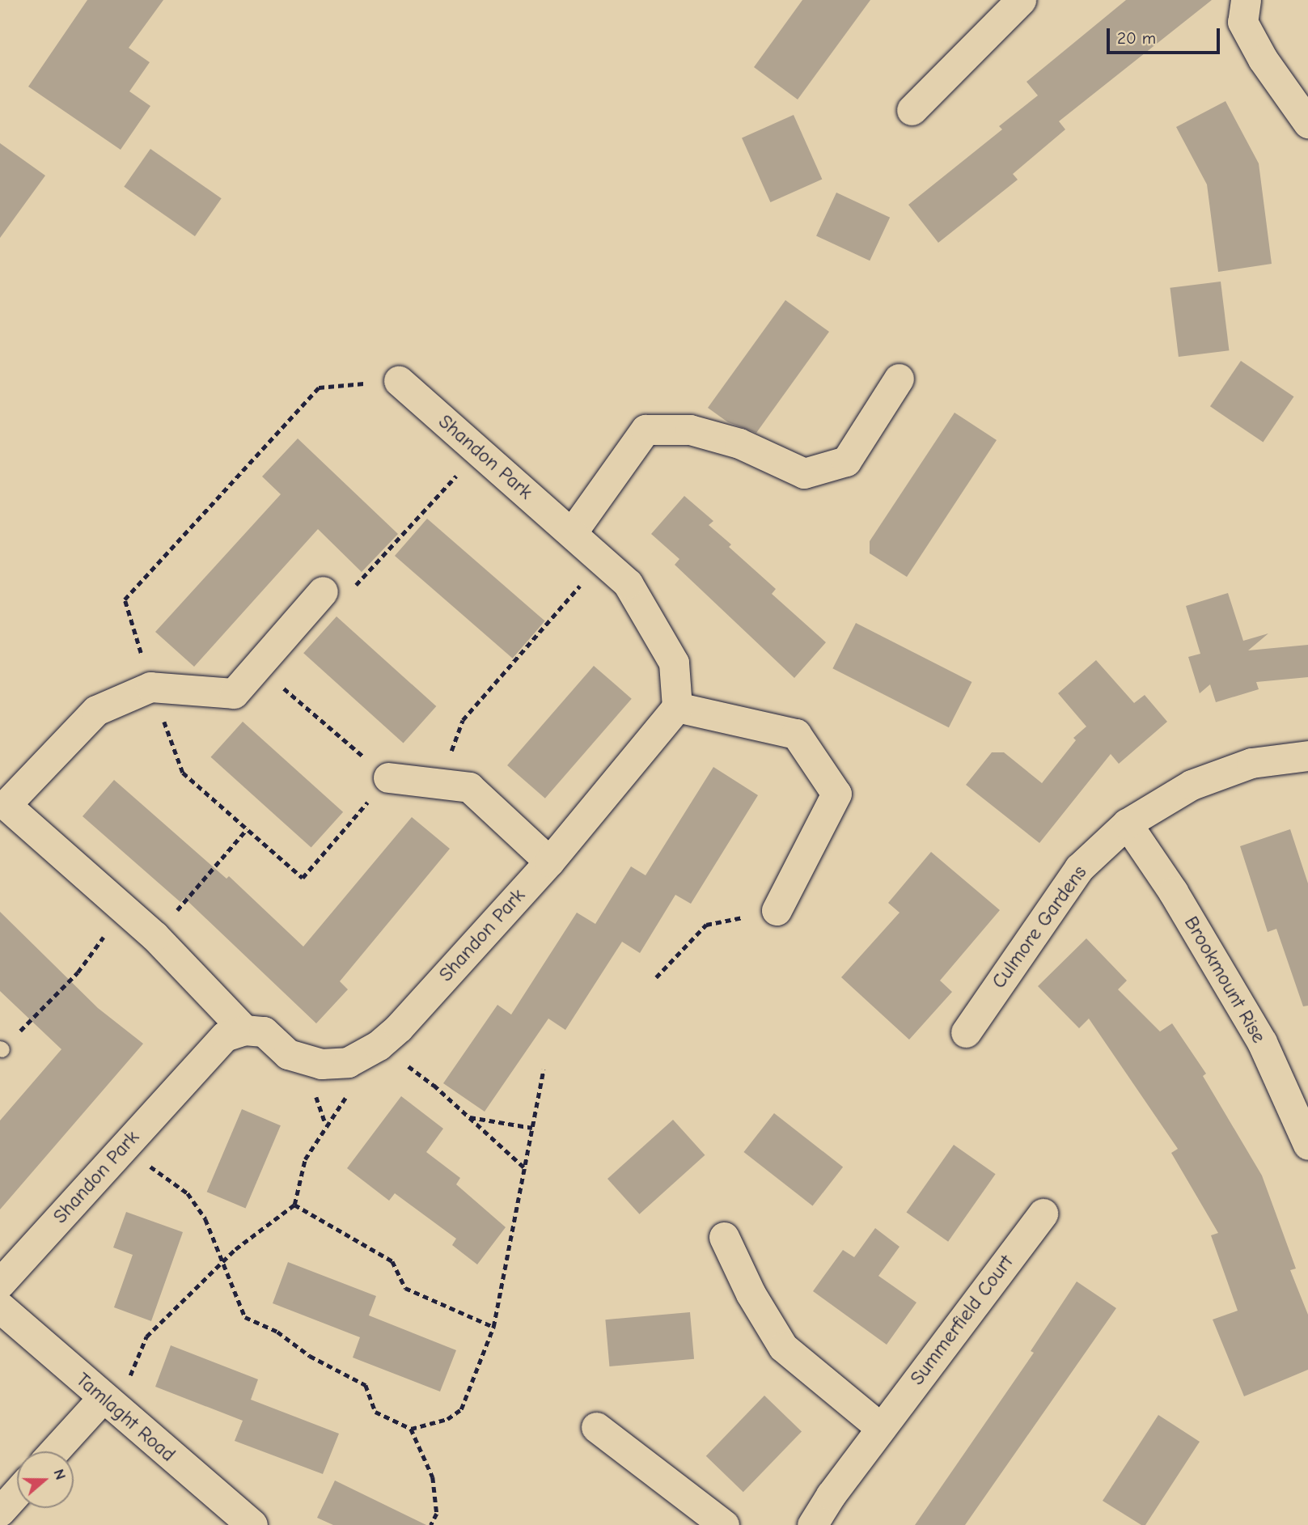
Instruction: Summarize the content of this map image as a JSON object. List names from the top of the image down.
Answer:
{
  "streets": {
    "street": [
      "Shandon Park",
      "Culmore Gardens",
      "Brookmount Rise",
      "Summerfield Court",
      "Tamlaght Road"
    ]
  },
  "crossings": [
    ["Culmore Gardens", "Brookmount Rise"]
  ],
  "scale_bar": "20 m",
  "north": "right"
}
